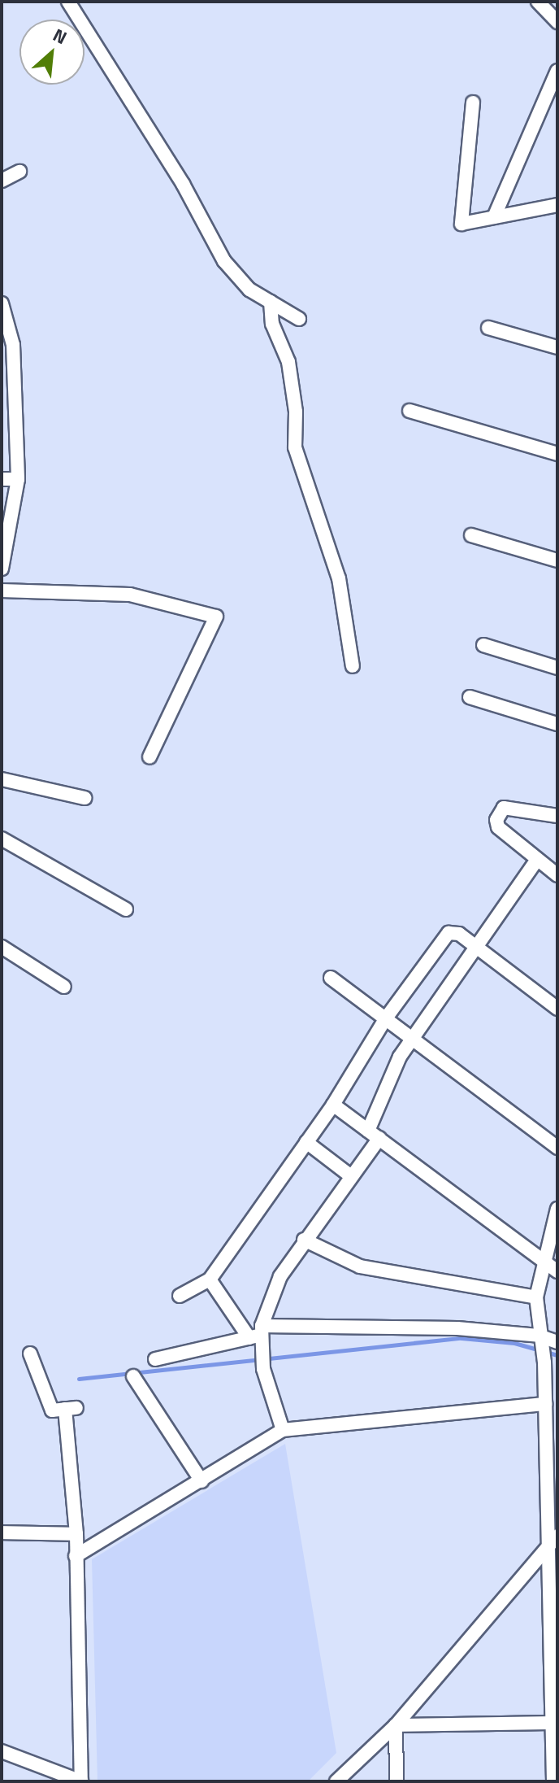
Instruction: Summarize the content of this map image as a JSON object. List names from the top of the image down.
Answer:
{
  "north": "top right"
}
